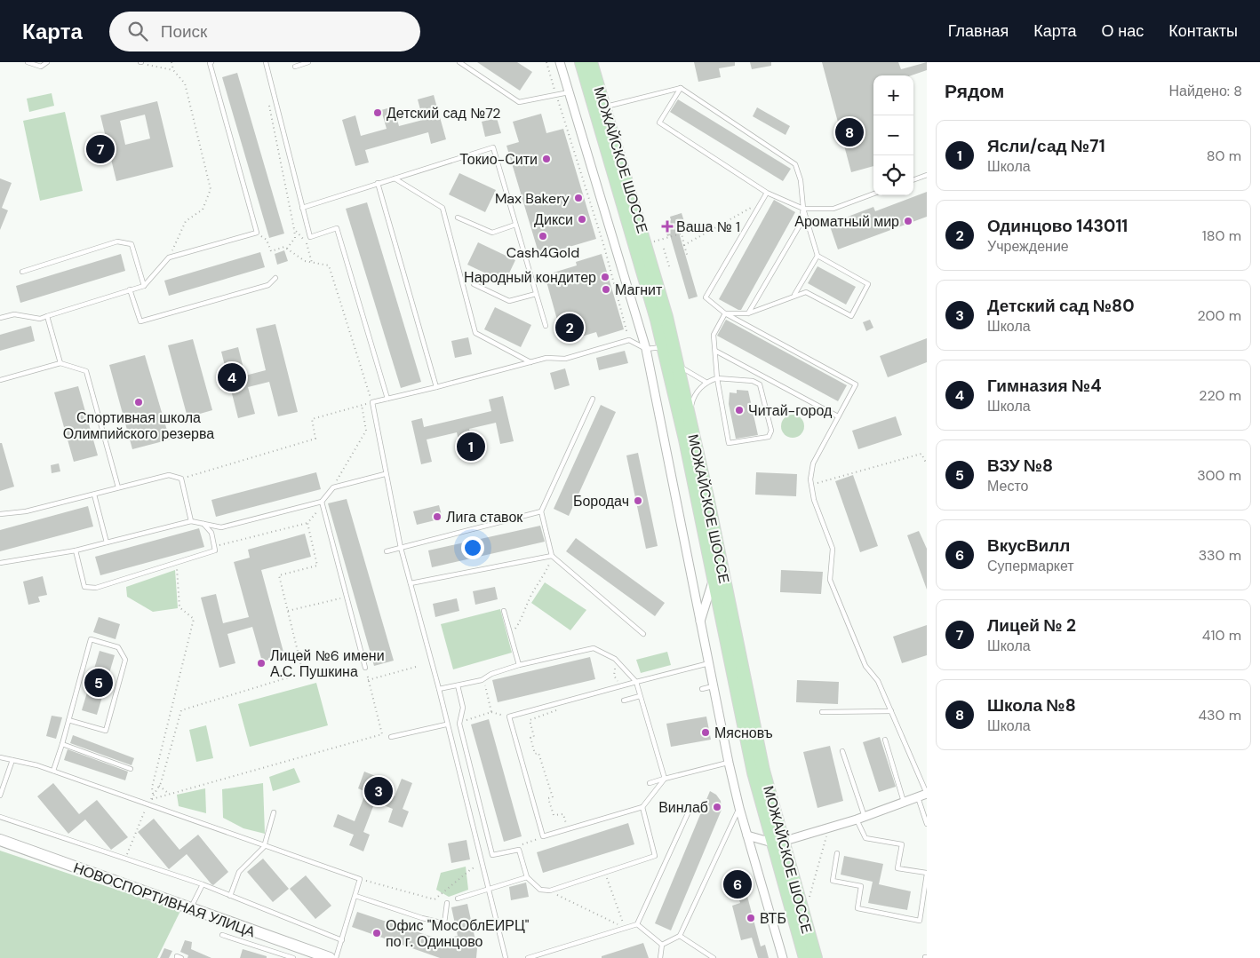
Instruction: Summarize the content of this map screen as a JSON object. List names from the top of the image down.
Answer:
{
  "streets": {
    "main road": ["МОЖАЙСКОЕ ШОССЕ", "НОВОСПОРТИВНАЯ УЛИЦА"]
  },
  "places": {
    "other": [
      "Детский сад №72",
      "Токио-Сити",
      "Max Bakery",
      "Дикси",
      "Ароматный мир",
      "Cash4Gold",
      "Народный кондитер",
      "Магнит",
      "Спортивная школа Олимпийского резерва",
      "Читай-город",
      "Бородач",
      "Лига ставок",
      "Лицей №6 имени А.С. Пушкина",
      "Мясновъ",
      "Винлаб",
      "ВТБ",
      "Офис \"МосОблЕИРЦ\" по г. Одинцово"
    ],
    "health": ["Ваша № 1"]
  },
  "page": {
    "header": "Карта",
    "search": "Поиск",
    "nav": [
      "Главная",
      "Карта",
      "О нас",
      "Контакты"
    ],
    "heading": ["Рядом", "Найдено: 8"],
    "map_buttons": ["+", "−"],
    "pins": [
      "8",
      "7",
      "2",
      "4",
      "1",
      "5",
      "3",
      "6"
    ],
    "list": [
      {
        "mark": "1",
        "name": "Ясли/сад №71",
        "note": "Школа",
        "value": "80 m"
      },
      {
        "mark": "2",
        "name": "Одинцово 143011",
        "note": "Учреждение",
        "value": "180 m"
      },
      {
        "mark": "3",
        "name": "Детский сад №80",
        "note": "Школа",
        "value": "200 m"
      },
      {
        "mark": "4",
        "name": "Гимназия №4",
        "note": "Школа",
        "value": "220 m"
      },
      {
        "mark": "5",
        "name": "ВЗУ №8",
        "note": "Место",
        "value": "300 m"
      },
      {
        "mark": "6",
        "name": "ВкусВилл",
        "note": "Супермаркет",
        "value": "330 m"
      },
      {
        "mark": "7",
        "name": "Лицей № 2",
        "note": "Школа",
        "value": "410 m"
      },
      {
        "mark": "8",
        "name": "Школа №8",
        "note": "Школа",
        "value": "430 m"
      }
    ]
  }
}
